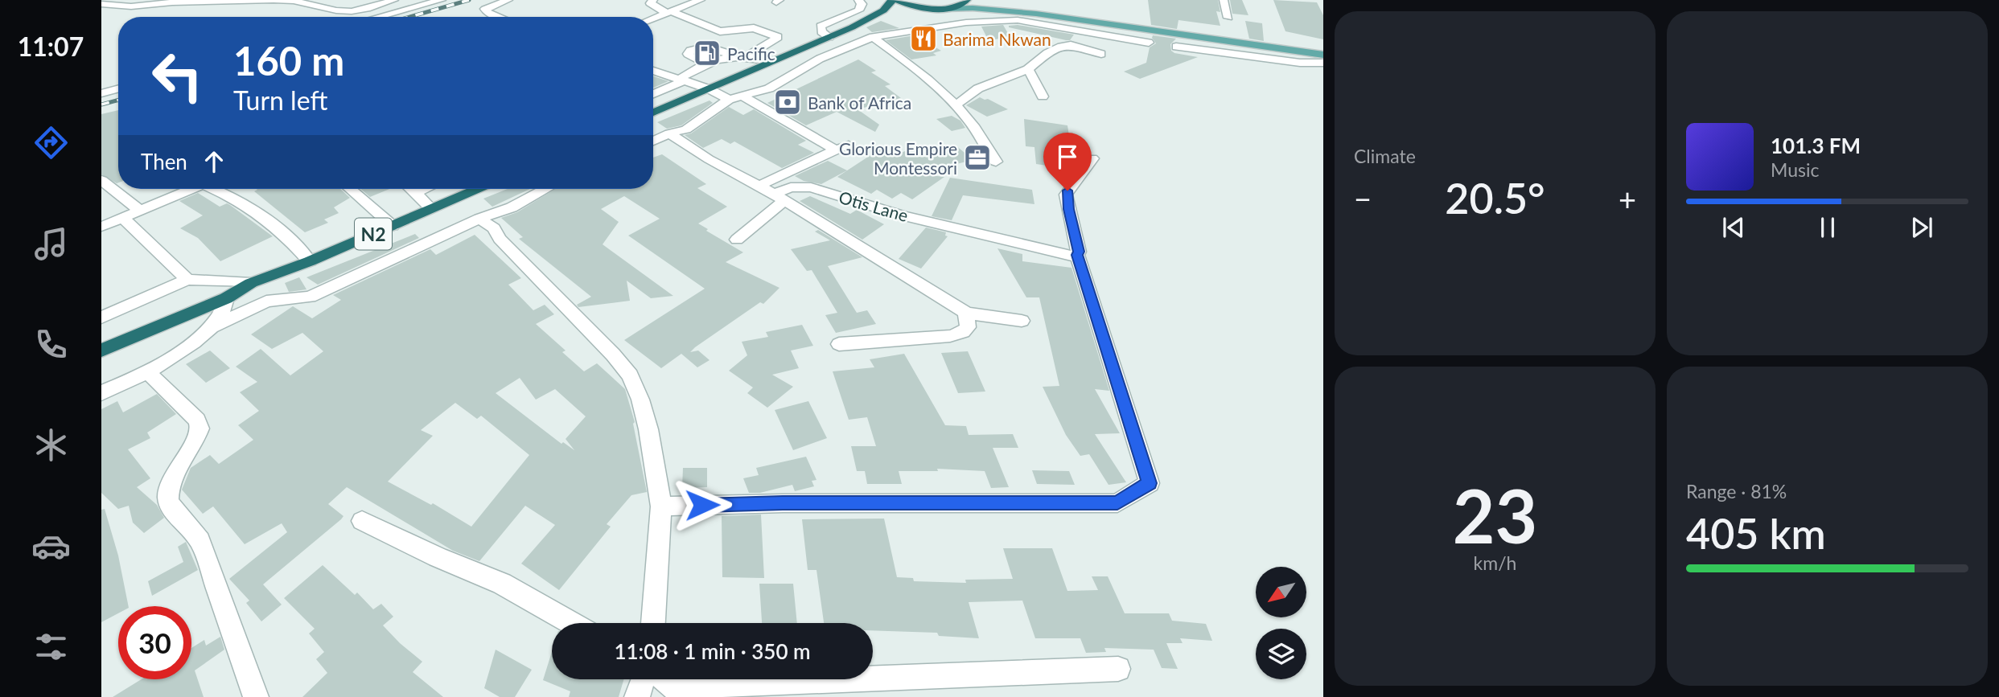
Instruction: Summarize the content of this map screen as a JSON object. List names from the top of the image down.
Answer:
{
  "streets": {
    "highway": ["N2"],
    "street": ["Otis Lane"]
  },
  "places": {
    "restaurant": ["Barima Nkwan"],
    "fuel station": ["Pacific"],
    "bank": ["Bank of Africa"],
    "office": ["Glorious Empire Montessori"]
  },
  "north": "bottom left",
  "page": {
    "tabs": "11:07",
    "tile": [
      "Climate",
      ["23", "km/h"],
      ["Range · 81%", "405 km"]
    ],
    "turn": ["160 m", "Turn left"],
    "song": ["101.3 FM", "Music"],
    "then": "Then",
    "heat": ["−", "20.5°", "+"],
    "limit": "30",
    "trip": "11:08 · 1 min · 350 m"
  }
}
